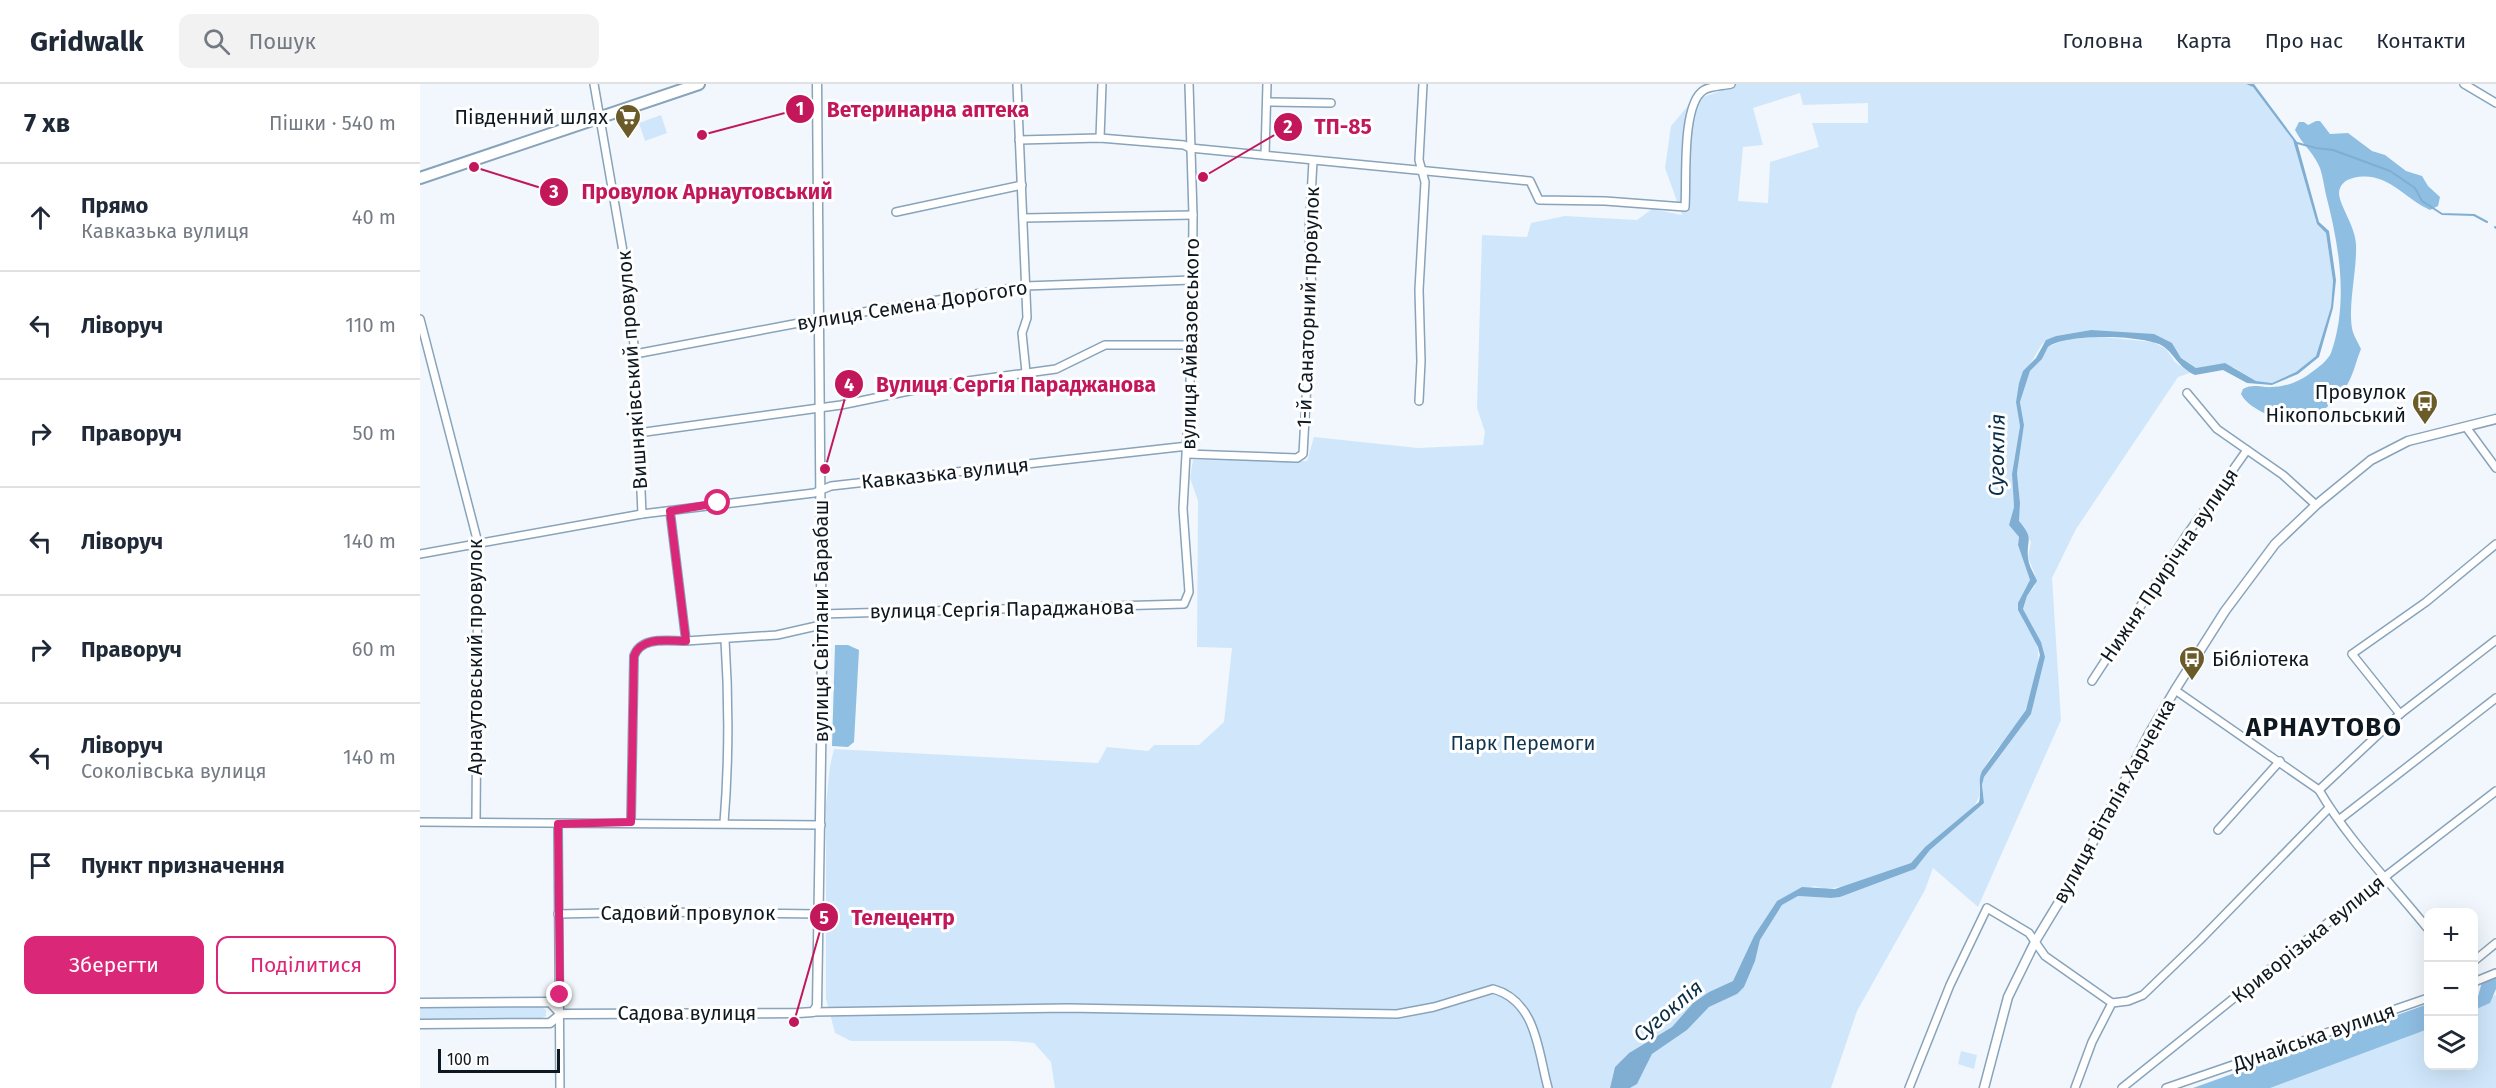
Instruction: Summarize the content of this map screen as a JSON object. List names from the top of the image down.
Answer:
{
  "streets": {
    "street": [
      "вулиця Семена Дорогого",
      "1-й Санаторний провулок",
      "вулиця Айвазовського",
      "Вишняківський провулок",
      "Кавказька вулиця",
      "Нижня Прирічна вулиця",
      "вулиця Сергія Параджанова",
      "вулиця Світлани Барабаш",
      "Арнаутовський провулок",
      "вулиця Віталія Харченка",
      "Садовий провулок",
      "Криворізька вулиця",
      "Садова вулиця",
      "Дунайська вулиця"
    ]
  },
  "crossings": [
    ["вулиця Семена Дорогого", "вулиця Айвазовського"],
    ["вулиця Семена Дорогого", "Вишняківський провулок"],
    ["вулиця Семена Дорогого", "вулиця Світлани Барабаш"],
    ["1-й Санаторний провулок", "вулиця Айвазовського"],
    ["вулиця Айвазовського", "Кавказька вулиця"],
    ["вулиця Айвазовського", "вулиця Сергія Параджанова"],
    ["Вишняківський провулок", "Кавказька вулиця"],
    ["Кавказька вулиця", "вулиця Світлани Барабаш"],
    ["Кавказька вулиця", "Арнаутовський провулок"],
    ["Нижня Прирічна вулиця", "вулиця Віталія Харченка"],
    ["вулиця Сергія Параджанова", "вулиця Світлани Барабаш"],
    ["вулиця Світлани Барабаш", "Садовий провулок"],
    ["вулиця Світлани Барабаш", "Садова вулиця"]
  ],
  "districts": ["АРНАУТОВО"],
  "water": ["Сугоклія"],
  "parks": ["Парк Перемоги"],
  "places": {
    "other": [
      "Ветеринарна аптека",
      "Провулок Арнаутовський",
      "ТП-85",
      "Вулиця Сергія Параджанова",
      "Телецентр"
    ],
    "supermarket": ["Південний шлях"],
    "bus stop": ["Провулок Нікопольський", "Бібліотека"]
  },
  "scale_bar": "100 m",
  "page": {
    "header": "Gridwalk",
    "search": "Пошук",
    "nav": [
      "Головна",
      "Карта",
      "Про нас",
      "Контакти"
    ],
    "heading": ["7 хв", "Пішки · 540 m"],
    "list": [
      ["Прямо", "Кавказька вулиця", "40 m"],
      ["Ліворуч", "110 m"],
      ["Праворуч", "50 m"],
      ["Ліворуч", "140 m"],
      ["Праворуч", "60 m"],
      ["Ліворуч", "Соколівська вулиця", "140 m"],
      "Пункт призначення"
    ],
    "map_buttons": ["+", "−"],
    "buttons": ["Зберегти", "Поділитися"],
    "scale": "100 m"
  }
}
